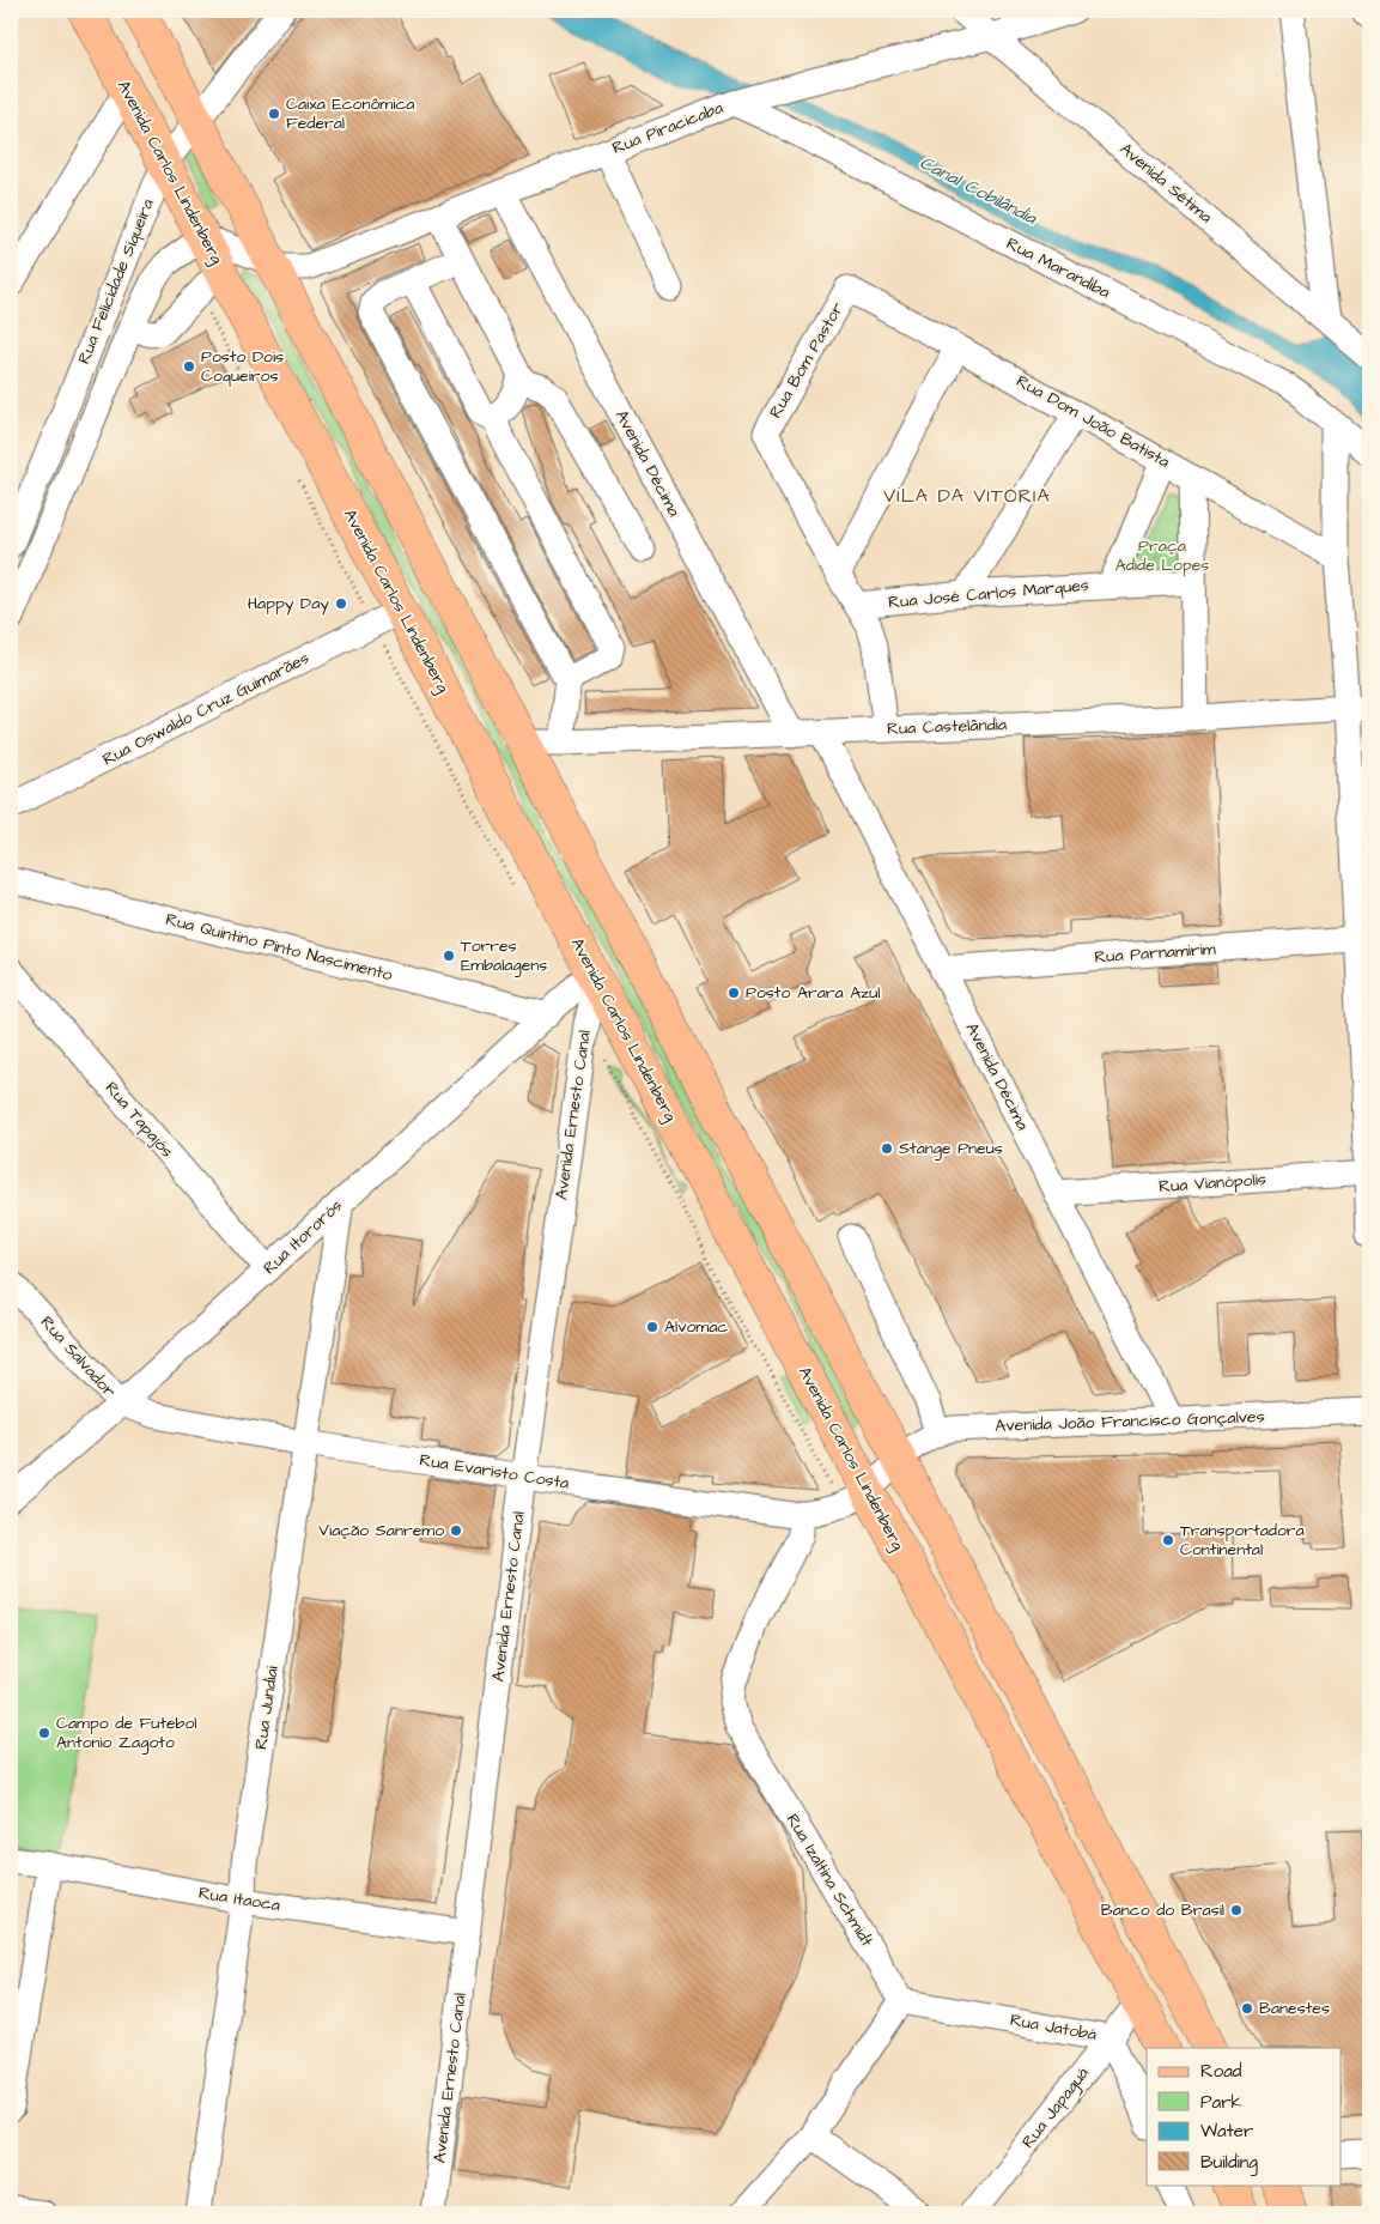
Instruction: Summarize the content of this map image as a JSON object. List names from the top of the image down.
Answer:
{
  "streets": {
    "main road": ["Avenida Carlos Lindenberg"],
    "street": [
      "Rua Piracicaba",
      "Avenida Sétima",
      "Rua Marandiba",
      "Rua Felicidade Siqueira",
      "Rua Bom Pastor",
      "Rua Dom João Batista",
      "Avenida Décima",
      "Rua José Carlos Marques",
      "Rua Oswaldo Cruz Guimarães",
      "Rua Castelândia",
      "Rua Quintino Pinto Nascimento",
      "Rua Parnamirim",
      "Avenida Ernesto Canal",
      "Rua Tapajós",
      "Rua Vianópolis",
      "Rua Itororós",
      "Rua Salvador",
      "Avenida João Francisco Gonçalves",
      "Rua Evaristo Costa",
      "Rua Jundiai",
      "Rua Izaltina Schmidt",
      "Rua Itaoca",
      "Rua Jatobá",
      "Rua Japaguá"
    ]
  },
  "crossings": [
    ["Rua Piracicaba", "Avenida Sétima"],
    ["Rua Piracicaba", "Rua Marandiba"],
    ["Rua Piracicaba", "Avenida Décima"],
    ["Avenida Carlos Lindenberg", "Rua Felicidade Siqueira"],
    ["Avenida Carlos Lindenberg", "Rua Oswaldo Cruz Guimarães"],
    ["Avenida Carlos Lindenberg", "Avenida Ernesto Canal"],
    ["Avenida Carlos Lindenberg", "Rua Itororós"],
    ["Avenida Carlos Lindenberg", "Rua Evaristo Costa"],
    ["Avenida Carlos Lindenberg", "Rua Japaguá"],
    ["Rua Bom Pastor", "Rua Dom João Batista"],
    ["Avenida Décima", "Rua Castelândia"],
    ["Avenida Décima", "Rua Parnamirim"],
    ["Avenida Décima", "Rua Vianópolis"],
    ["Avenida Décima", "Avenida João Francisco Gonçalves"],
    ["Rua Quintino Pinto Nascimento", "Rua Itororós"],
    ["Avenida Ernesto Canal", "Rua Itororós"],
    ["Avenida Ernesto Canal", "Rua Evaristo Costa"],
    ["Avenida Ernesto Canal", "Rua Itaoca"],
    ["Rua Tapajós", "Rua Itororós"],
    ["Rua Itororós", "Rua Salvador"],
    ["Rua Itororós", "Rua Evaristo Costa"],
    ["Rua Itororós", "Rua Jundiai"],
    ["Rua Salvador", "Rua Evaristo Costa"],
    ["Rua Evaristo Costa", "Rua Jundiai"],
    ["Rua Evaristo Costa", "Rua Izaltina Schmidt"],
    ["Rua Jundiai", "Rua Itaoca"],
    ["Rua Izaltina Schmidt", "Rua Jatobá"],
    ["Rua Jatobá", "Rua Japaguá"]
  ],
  "districts": ["VILA DA VITÓRIA"],
  "water": ["Canal Cobilândia"],
  "parks": ["Praça Adide Lopes"],
  "places": [
    "Caixa Econômica Federal",
    "Posto Dois Coqueiros",
    "Happy Day",
    "Torres Embalagens",
    "Posto Arara Azul",
    "Stange Pneus",
    "Alvomac",
    "Viação Sanremo",
    "Transportadora Continental",
    "Campo de Futebol Antonio Zagoto",
    "Banco do Brasil",
    "Banestes"
  ],
  "legend": [
    "Road",
    "Park",
    "Water",
    "Building"
  ]
}
